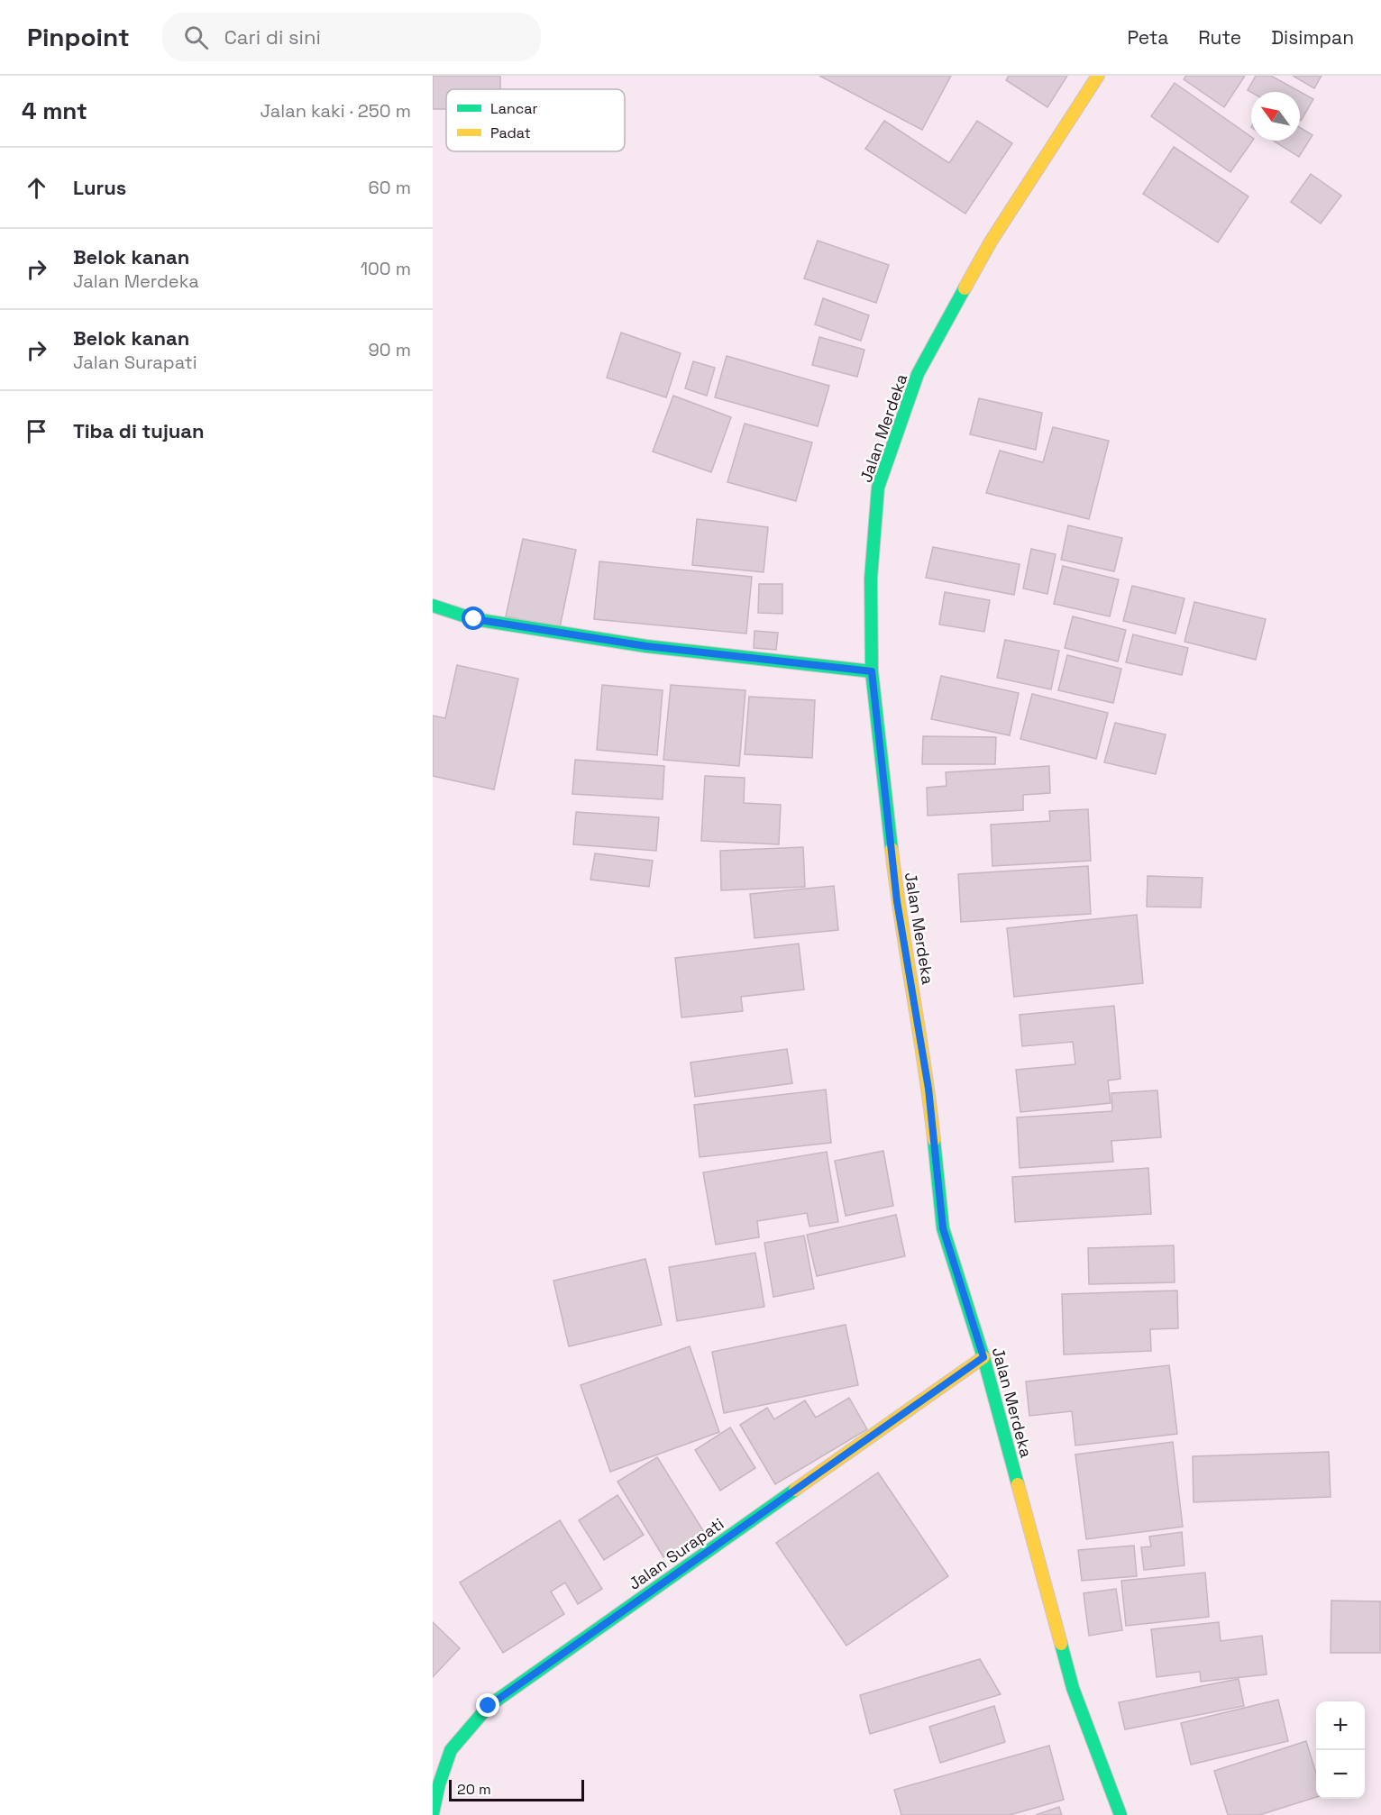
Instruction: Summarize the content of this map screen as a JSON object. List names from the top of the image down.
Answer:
{
  "streets": {
    "main road": ["Jalan Merdeka", "Jalan Surapati"]
  },
  "crossings": [
    ["Jalan Merdeka", "Jalan Surapati"]
  ],
  "legend": ["Lancar", "Padat"],
  "scale_bar": "20 m",
  "north": "top left",
  "page": {
    "header": "Pinpoint",
    "search": "Cari di sini",
    "nav": ["Peta", "Rute", "Disimpan"],
    "heading": ["4 mnt", "Jalan kaki · 250 m"],
    "list": [
      ["Lurus", "60 m"],
      ["Belok kanan", "Jalan Merdeka", "100 m"],
      ["Belok kanan", "Jalan Surapati", "90 m"],
      "Tiba di tujuan"
    ],
    "map_buttons": ["+", "−"],
    "scale": "20 m"
  }
}
